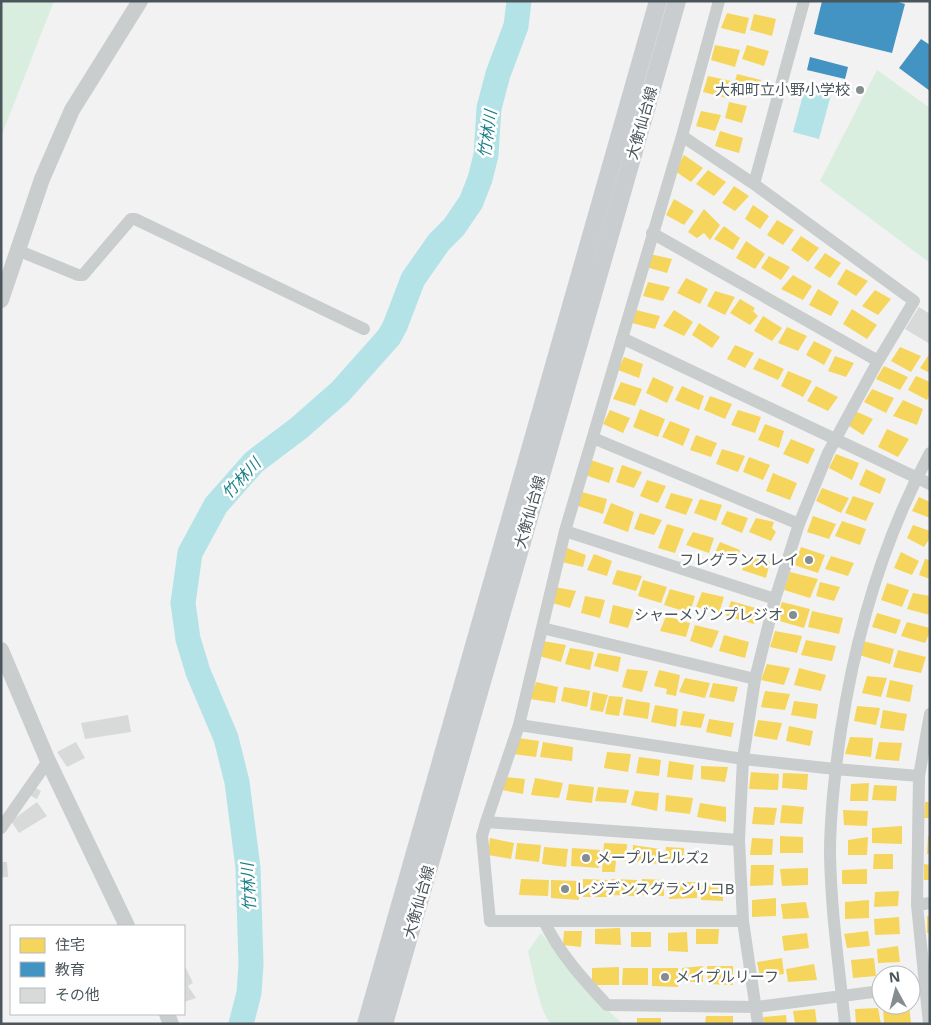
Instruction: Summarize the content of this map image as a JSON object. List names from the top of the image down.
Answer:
{
  "streets": {
    "main road": ["大衡仙台線"]
  },
  "water": ["竹林川"],
  "places": [
    "大和町立小野小学校",
    "フレグランスレイ",
    "シャーメゾンプレジオ",
    "メープルヒルズ2",
    "レジデンスグランリコB",
    "メイプルリーフ"
  ],
  "legend": ["住宅", "教育", "その他"],
  "north": "top"
}
